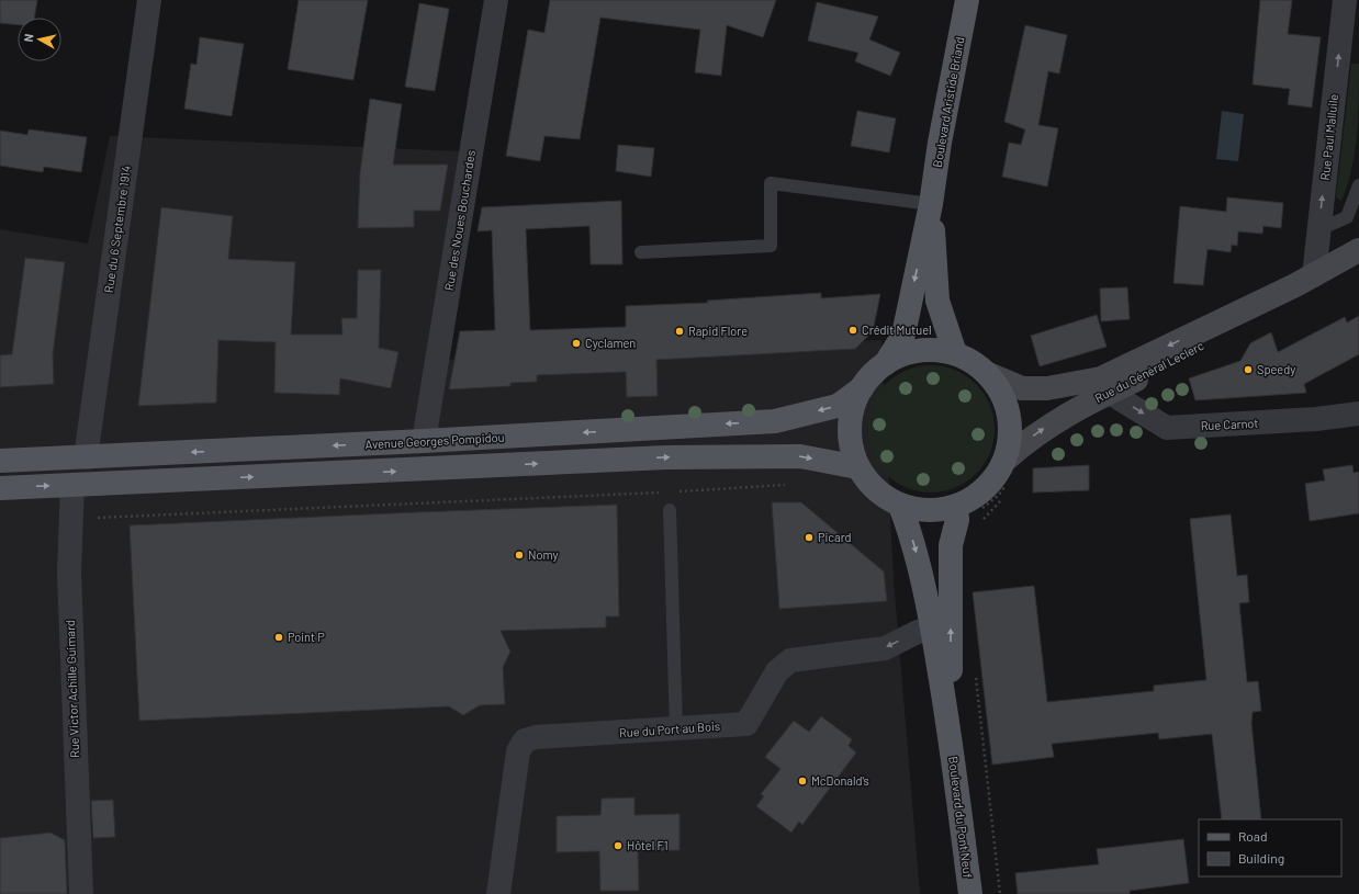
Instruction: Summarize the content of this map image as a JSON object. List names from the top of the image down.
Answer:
{
  "streets": {
    "main road": [
      "Boulevard Aristide Briand",
      "Rue du Général Leclerc",
      "Avenue Georges Pompidou",
      "Boulevard du Pont Neuf"
    ],
    "street": [
      "Rue Paul Malluile",
      "Rue des Noues Bouchardes",
      "Rue du 6 Septembre 1914",
      "Rue Carnot",
      "Rue Victor Achille Guimard",
      "Rue du Port au Bois"
    ]
  },
  "crossings": [
    ["Rue Paul Malluile", "Rue du Général Leclerc"],
    ["Rue des Noues Bouchardes", "Avenue Georges Pompidou"],
    ["Rue du 6 Septembre 1914", "Avenue Georges Pompidou"],
    ["Rue du Général Leclerc", "Rue Carnot"]
  ],
  "one_way": ["Rue Paul Malluile", "Rue Carnot", "Rue du Port au Bois"],
  "places": [
    "Crédit Mutuel",
    "Rapid Flore",
    "Cyclamen",
    "Speedy",
    "Picard",
    "Nomy",
    "Point P",
    "McDonald's",
    "Hôtel F1"
  ],
  "legend": ["Road", "Building"],
  "north": "left"
}
